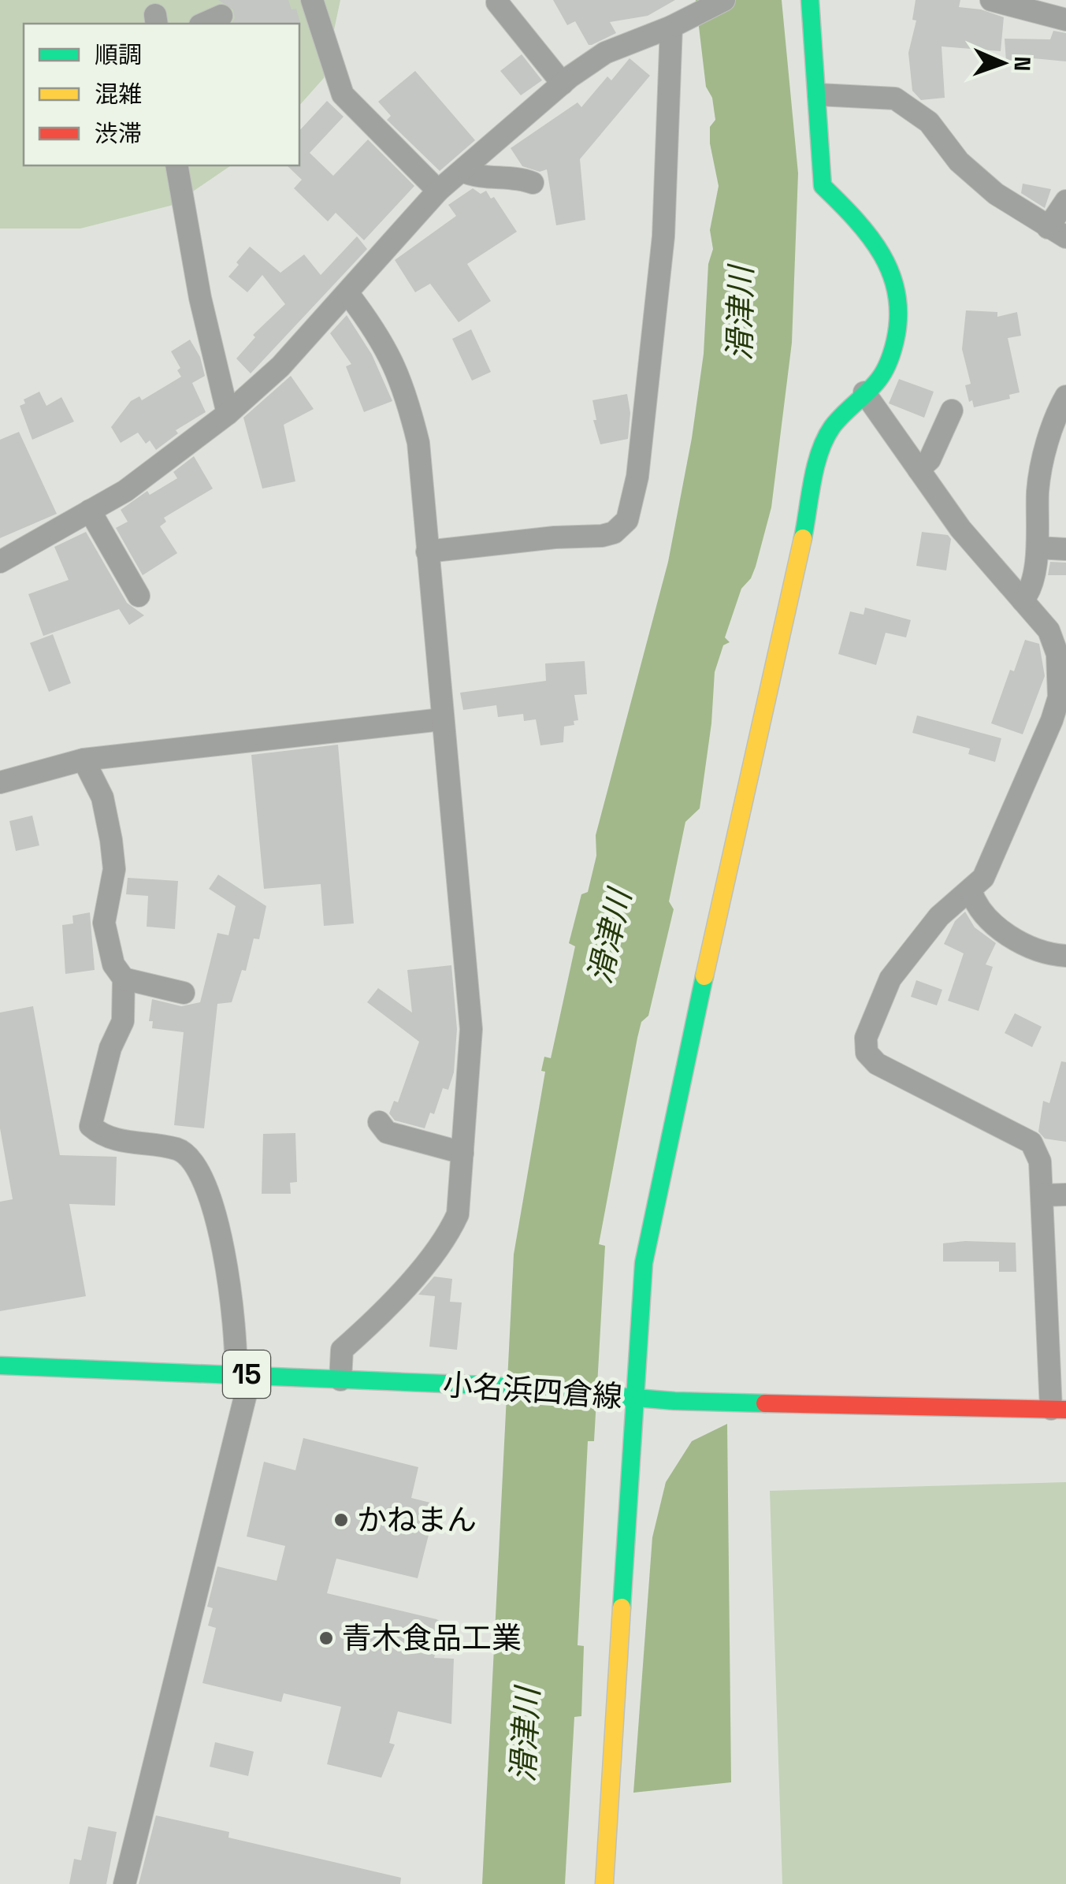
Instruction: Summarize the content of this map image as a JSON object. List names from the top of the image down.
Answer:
{
  "streets": {
    "street": ["15", "小名浜四倉線"]
  },
  "water": ["滑津川"],
  "places": ["かねまん", "青木食品工業"],
  "legend": ["順調", "混雑", "渋滞"],
  "north": "right"
}
